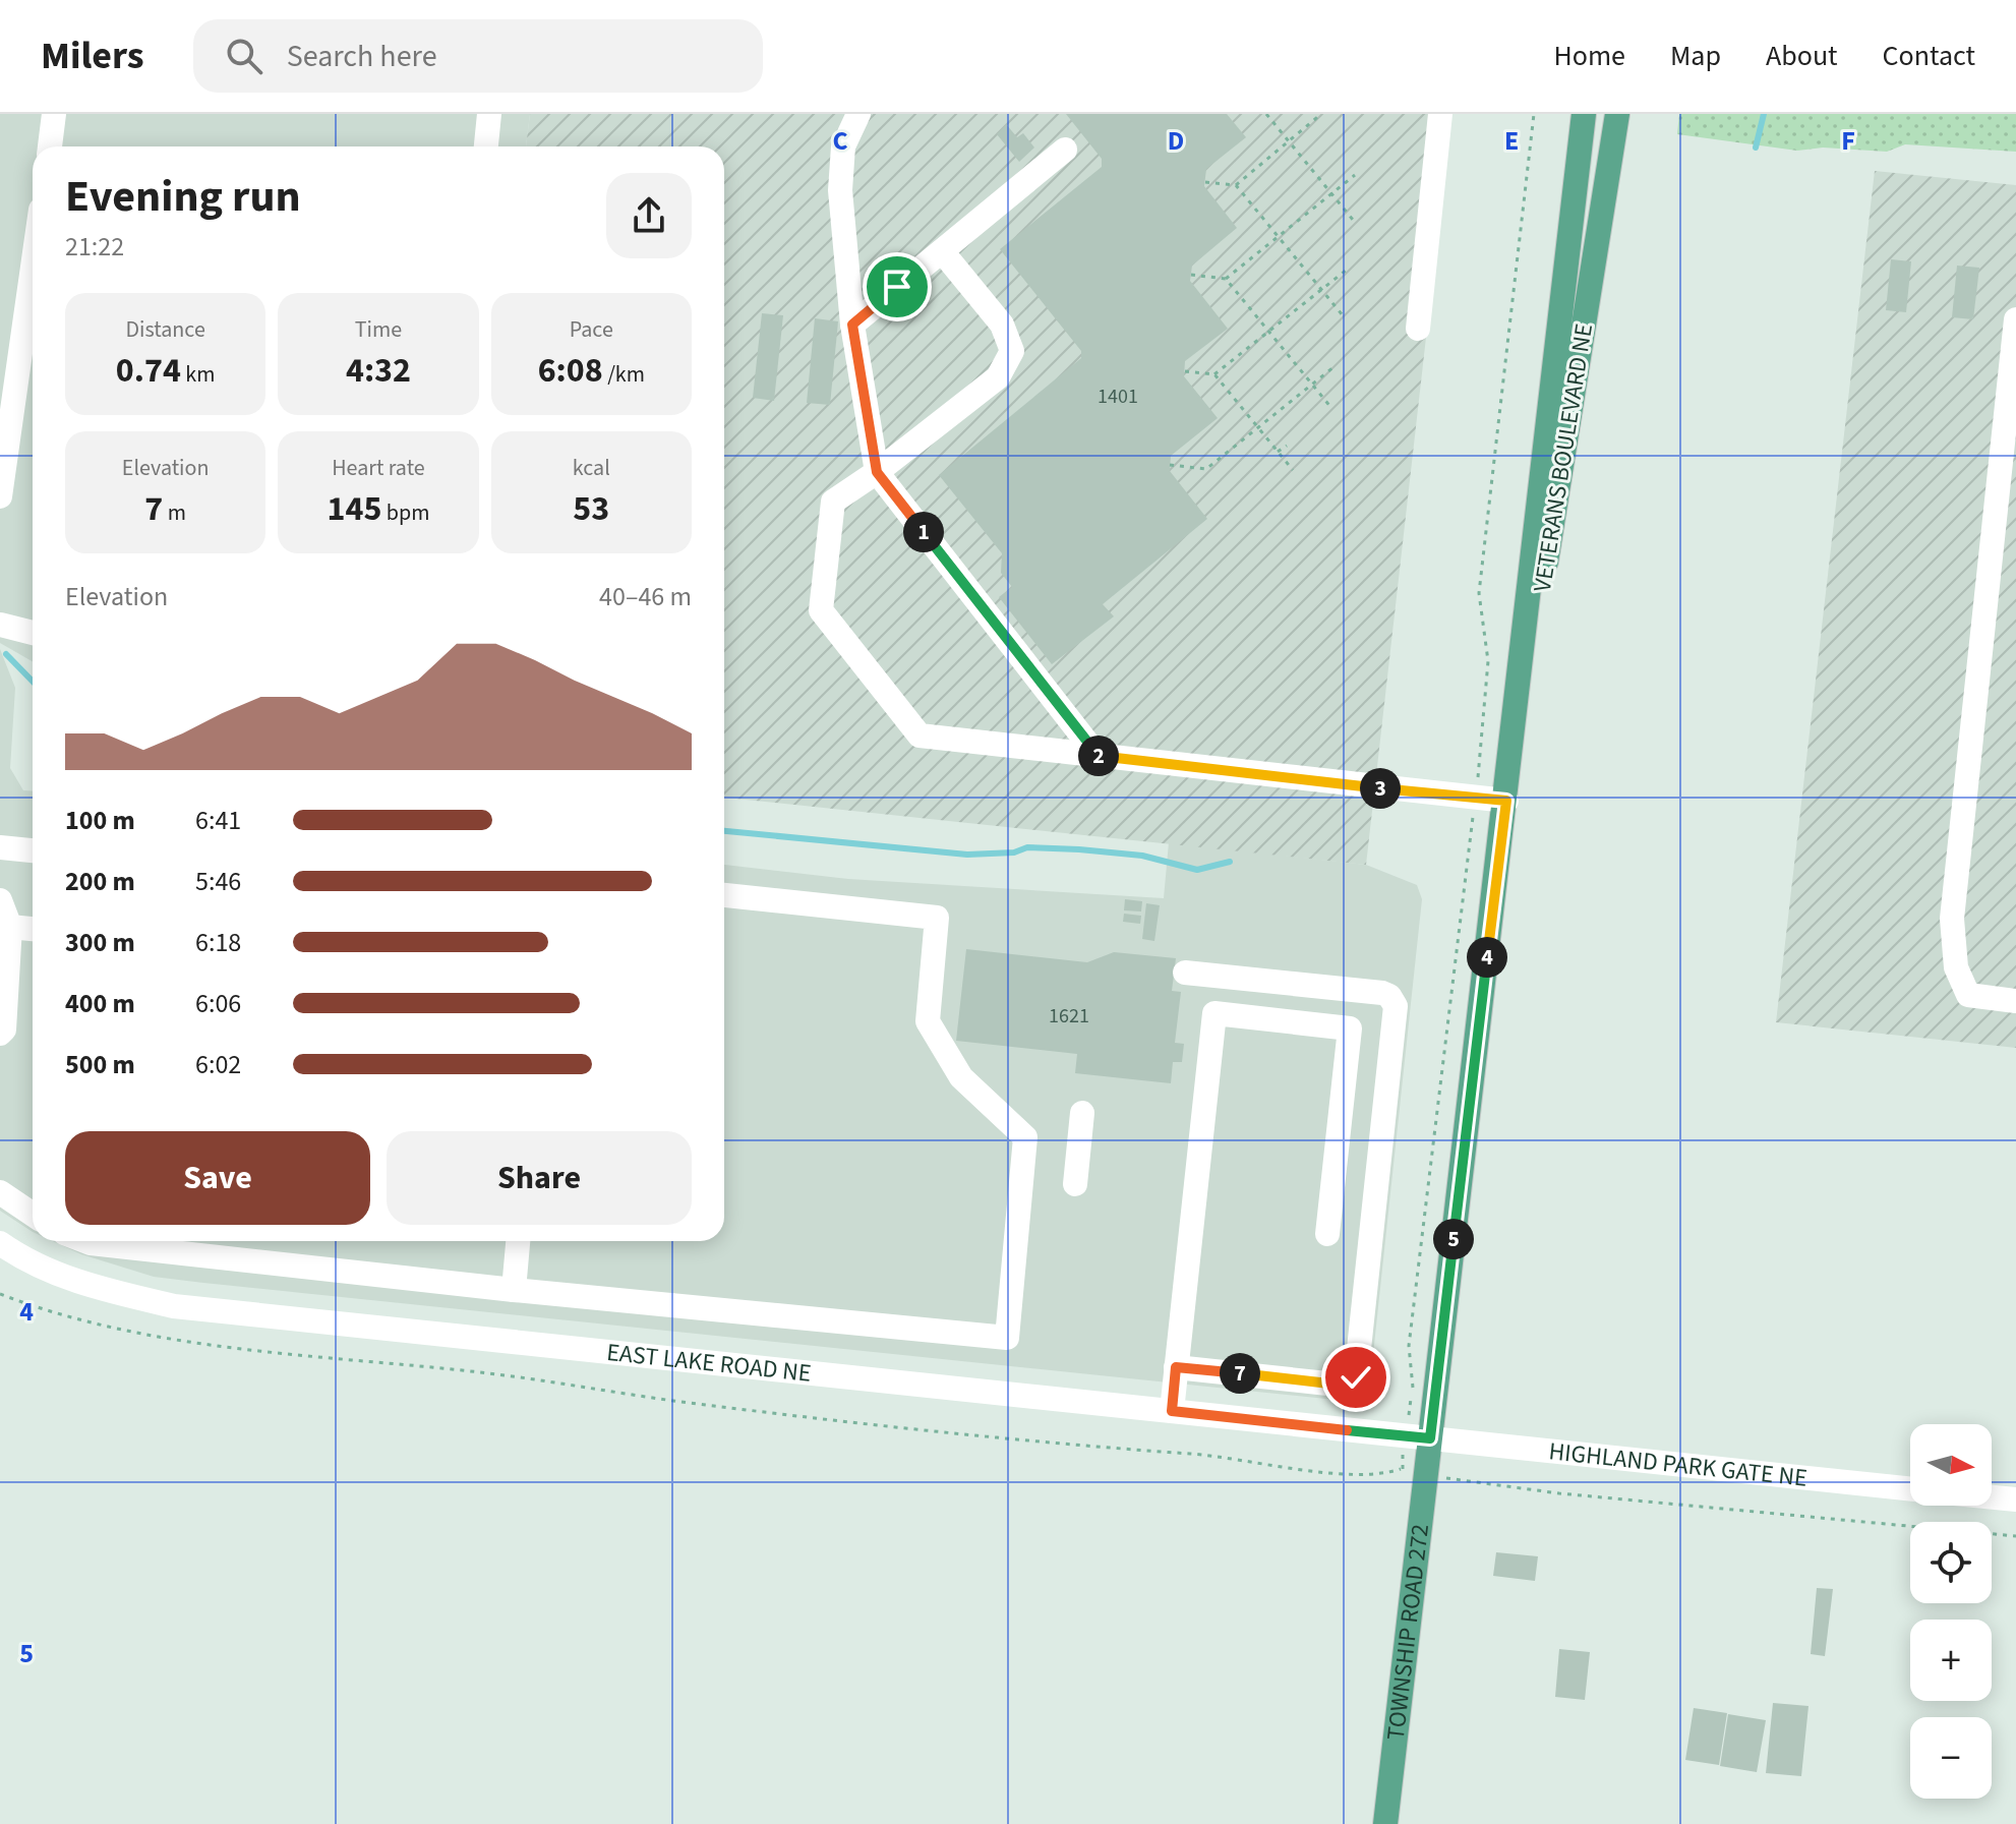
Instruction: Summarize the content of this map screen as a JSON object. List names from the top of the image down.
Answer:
{
  "streets": {
    "main road": ["VETERANS BOULEVARD NE", "TOWNSHIP ROAD 272"],
    "street": ["EAST LAKE ROAD NE", "HIGHLAND PARK GATE NE"]
  },
  "crossings": [
    ["VETERANS BOULEVARD NE", "EAST LAKE ROAD NE"],
    ["VETERANS BOULEVARD NE", "HIGHLAND PARK GATE NE"],
    ["VETERANS BOULEVARD NE", "TOWNSHIP ROAD 272"],
    ["EAST LAKE ROAD NE", "HIGHLAND PARK GATE NE"],
    ["EAST LAKE ROAD NE", "TOWNSHIP ROAD 272"],
    ["HIGHLAND PARK GATE NE", "TOWNSHIP ROAD 272"]
  ],
  "house_numbers": ["1401", "1621"],
  "north": "right",
  "page": {
    "header": "Milers",
    "search": "Search here",
    "nav": [
      "Home",
      "Map",
      "About",
      "Contact"
    ],
    "heading": ["Evening run", "21:22"],
    "stats": [
      ["Distance", "0.74 km"],
      ["Time", "4:32"],
      ["Pace", "6:08 /km"],
      ["Elevation", "7 m"],
      ["Heart rate", "145 bpm"],
      ["kcal", "53"]
    ],
    "pins": [
      "1",
      "2",
      "3",
      "4",
      "5",
      "7"
    ],
    "chart": ["Elevation", "40–46 m"],
    "list": [
      {
        "name": "100 m",
        "note": "6:41"
      },
      {
        "name": "200 m",
        "note": "5:46"
      },
      {
        "name": "300 m",
        "note": "6:18"
      },
      {
        "name": "400 m",
        "note": "6:06"
      },
      {
        "name": "500 m",
        "note": "6:02"
      }
    ],
    "buttons": ["Save", "Share"],
    "map_buttons": ["+", "−"]
  },
  "grid": {
    "columns": [
      "C",
      "D",
      "E",
      "F"
    ],
    "rows": ["4", "5"]
  }
}
